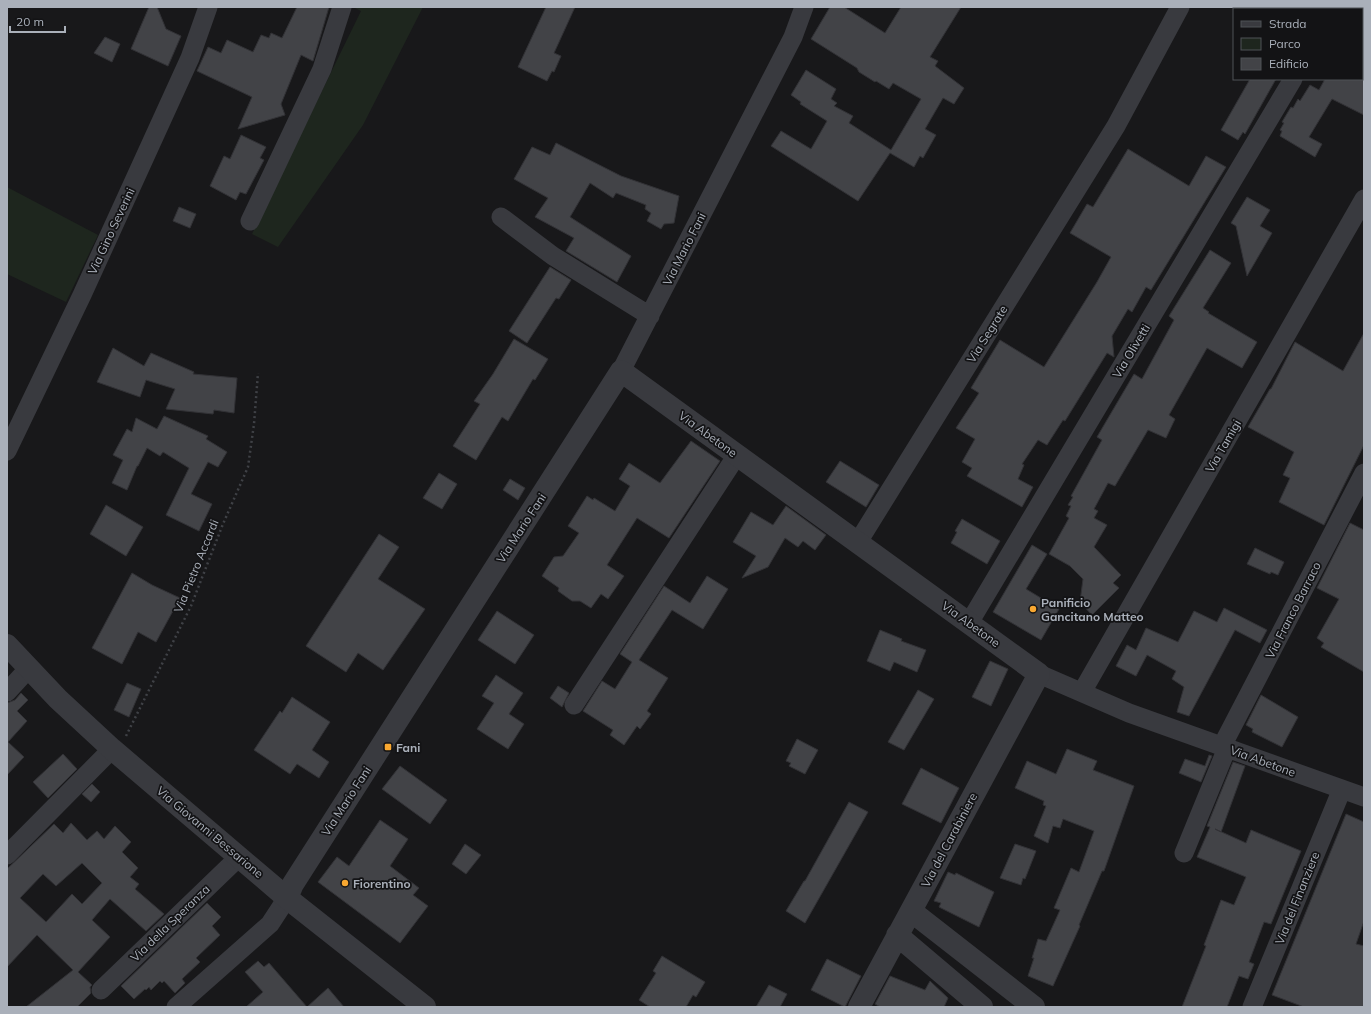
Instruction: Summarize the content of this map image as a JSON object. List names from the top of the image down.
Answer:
{
  "streets": {
    "street": [
      "Via Gino Severini",
      "Via Mario Fani",
      "Via Segrate",
      "Via Olivetti",
      "Via Abetone",
      "Via Tamigi",
      "Via Franco Barraco",
      "Via Giovanni Bessarione",
      "Via del Carabiniere",
      "Via del Finanziere",
      "Via della Speranza"
    ],
    "path": ["Via Pietro Accardi"]
  },
  "crossings": [
    ["Via Mario Fani", "Via Abetone"],
    ["Via Mario Fani", "Via Giovanni Bessarione"],
    ["Via Segrate", "Via Abetone"],
    ["Via Olivetti", "Via Abetone"],
    ["Via Abetone", "Via Tamigi"],
    ["Via Abetone", "Via Franco Barraco"],
    ["Via Abetone", "Via del Carabiniere"],
    ["Via Abetone", "Via del Finanziere"],
    ["Via Pietro Accardi", "Via Giovanni Bessarione"],
    ["Via Giovanni Bessarione", "Via della Speranza"]
  ],
  "places": {
    "other": ["Panificio Gancitano Matteo", "Fiorentino"],
    "transit": ["Fani"]
  },
  "legend": ["Strada", "Parco", "Edificio"],
  "scale_bar": "20 m"
}
